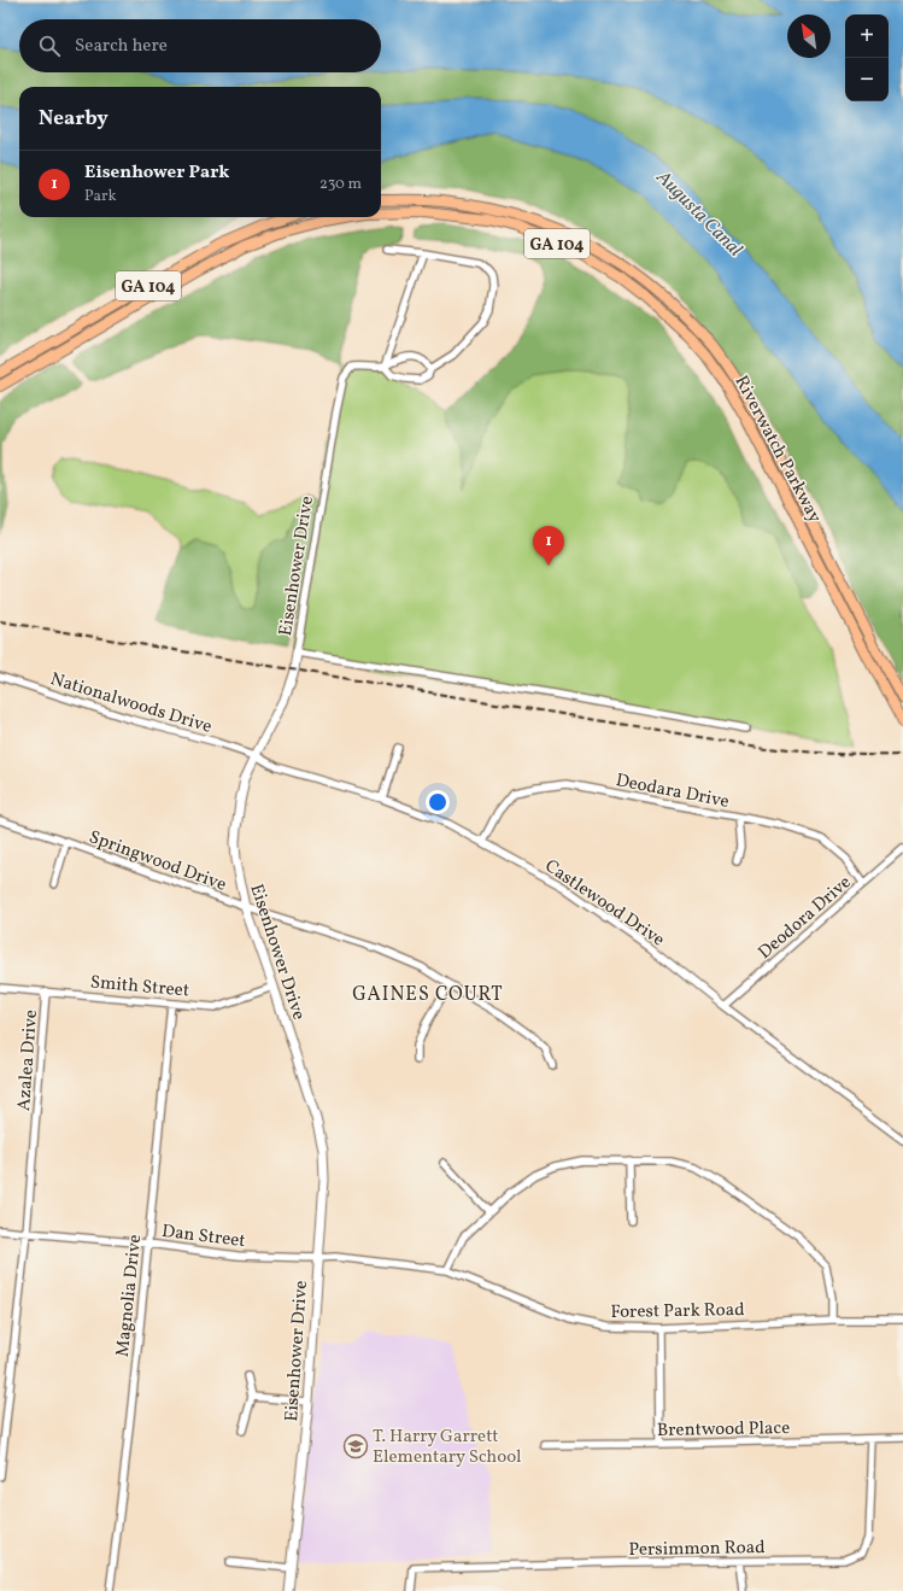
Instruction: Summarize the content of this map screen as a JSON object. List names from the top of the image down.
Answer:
{
  "streets": {
    "main road": ["GA 104", "Riverwatch Parkway"],
    "street": [
      "Eisenhower Drive",
      "Nationalwoods Drive",
      "Deodara Drive",
      "Springwood Drive",
      "Castlewood Drive",
      "Deodora Drive",
      "Smith Street",
      "Azalea Drive",
      "Dan Street",
      "Magnolia Drive",
      "Forest Park Road",
      "Brentwood Place",
      "Persimmon Road"
    ]
  },
  "crossings": [
    ["Eisenhower Drive", "Nationalwoods Drive"],
    ["Eisenhower Drive", "Springwood Drive"],
    ["Eisenhower Drive", "Castlewood Drive"],
    ["Eisenhower Drive", "Smith Street"],
    ["Eisenhower Drive", "Dan Street"],
    ["Eisenhower Drive", "Forest Park Road"],
    ["Nationalwoods Drive", "Castlewood Drive"],
    ["Deodara Drive", "Castlewood Drive"],
    ["Deodara Drive", "Deodora Drive"],
    ["Castlewood Drive", "Deodora Drive"],
    ["Smith Street", "Azalea Drive"],
    ["Smith Street", "Magnolia Drive"],
    ["Azalea Drive", "Dan Street"],
    ["Dan Street", "Magnolia Drive"],
    ["Dan Street", "Forest Park Road"],
    ["Brentwood Place", "Persimmon Road"]
  ],
  "districts": ["GAINES COURT"],
  "water": ["Augusta Canal"],
  "places": {
    "school or university": ["T. Harry Garrett Elementary School"]
  },
  "north": "top left",
  "page": {
    "map_buttons": ["+", "−"],
    "search": "Search here",
    "heading": "Nearby",
    "list": [
      {
        "mark": "1",
        "name": "Eisenhower Park",
        "note": "Park",
        "value": "230 m"
      }
    ],
    "pins": "1"
  }
}
